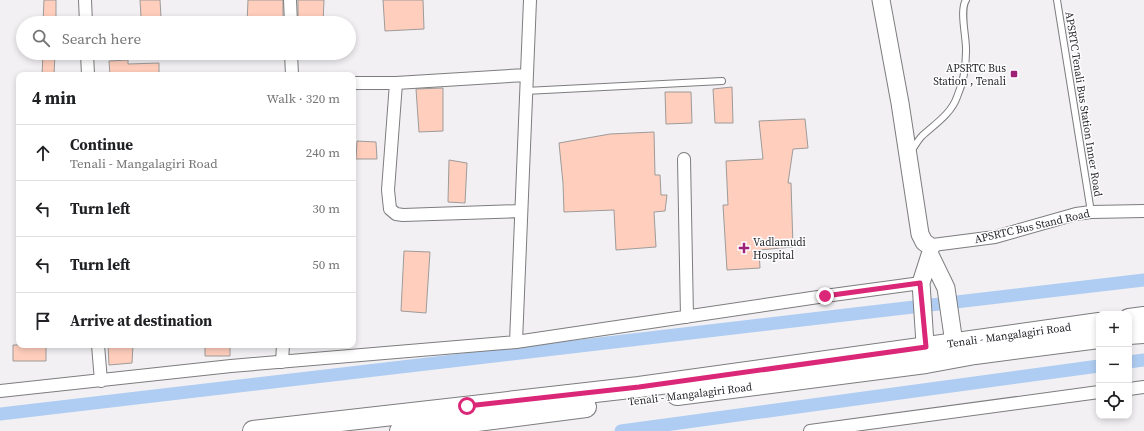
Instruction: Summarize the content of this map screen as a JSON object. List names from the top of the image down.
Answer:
{
  "streets": {
    "main road": ["Tenali - Mangalagiri Road"],
    "street": ["APSRTC Bus Stand Road"],
    "lane": ["APSRTC Tenali Bus Station Inner Road"]
  },
  "crossings": [
    ["APSRTC Tenali Bus Station Inner Road", "APSRTC Bus Stand Road"]
  ],
  "places": {
    "transit": ["APSRTC Bus Station , Tenali"],
    "health": ["Vadlamudi Hospital"]
  },
  "page": {
    "search": "Search here",
    "heading": ["4 min", "Walk · 320 m"],
    "list": [
      ["Continue", "Tenali - Mangalagiri Road", "240 m"],
      ["Turn left", "30 m"],
      ["Turn left", "50 m"],
      "Arrive at destination"
    ],
    "map_buttons": ["+", "−"]
  }
}
